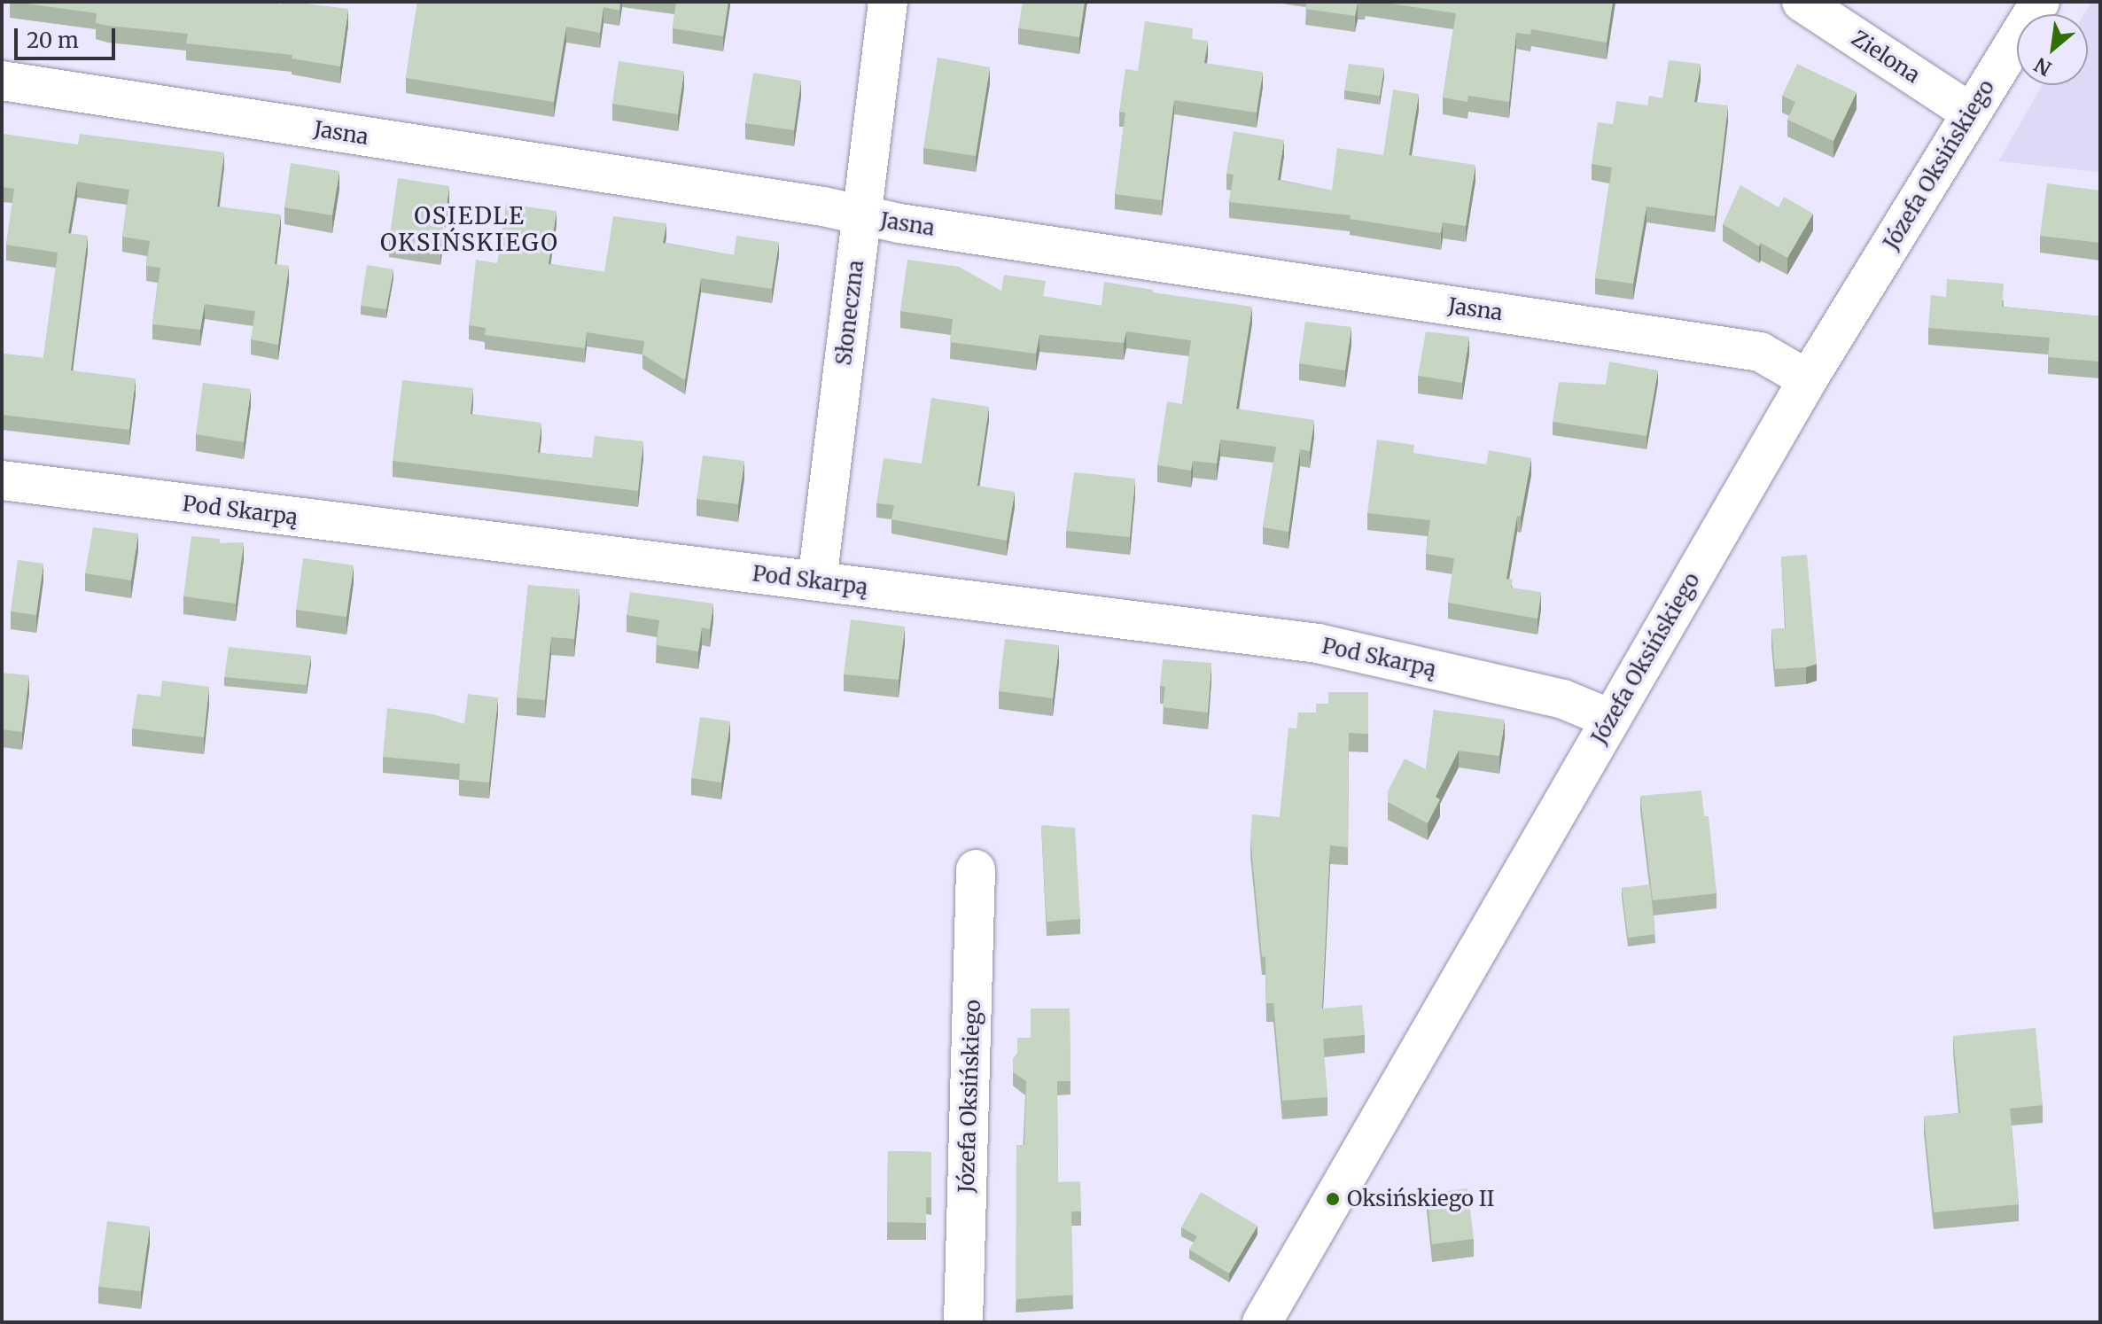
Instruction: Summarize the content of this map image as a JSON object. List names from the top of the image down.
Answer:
{
  "streets": {
    "street": [
      "Zielona",
      "Jasna",
      "Józefa Oksińskiego",
      "Słoneczna",
      "Pod Skarpą"
    ]
  },
  "crossings": [
    ["Zielona", "Józefa Oksińskiego"],
    ["Jasna", "Józefa Oksińskiego"],
    ["Jasna", "Słoneczna"],
    ["Józefa Oksińskiego", "Pod Skarpą"],
    ["Słoneczna", "Pod Skarpą"]
  ],
  "districts": ["OSIEDLE OKSIŃSKIEGO"],
  "places": ["Oksińskiego II"],
  "scale_bar": "20 m",
  "north": "bottom left"
}
